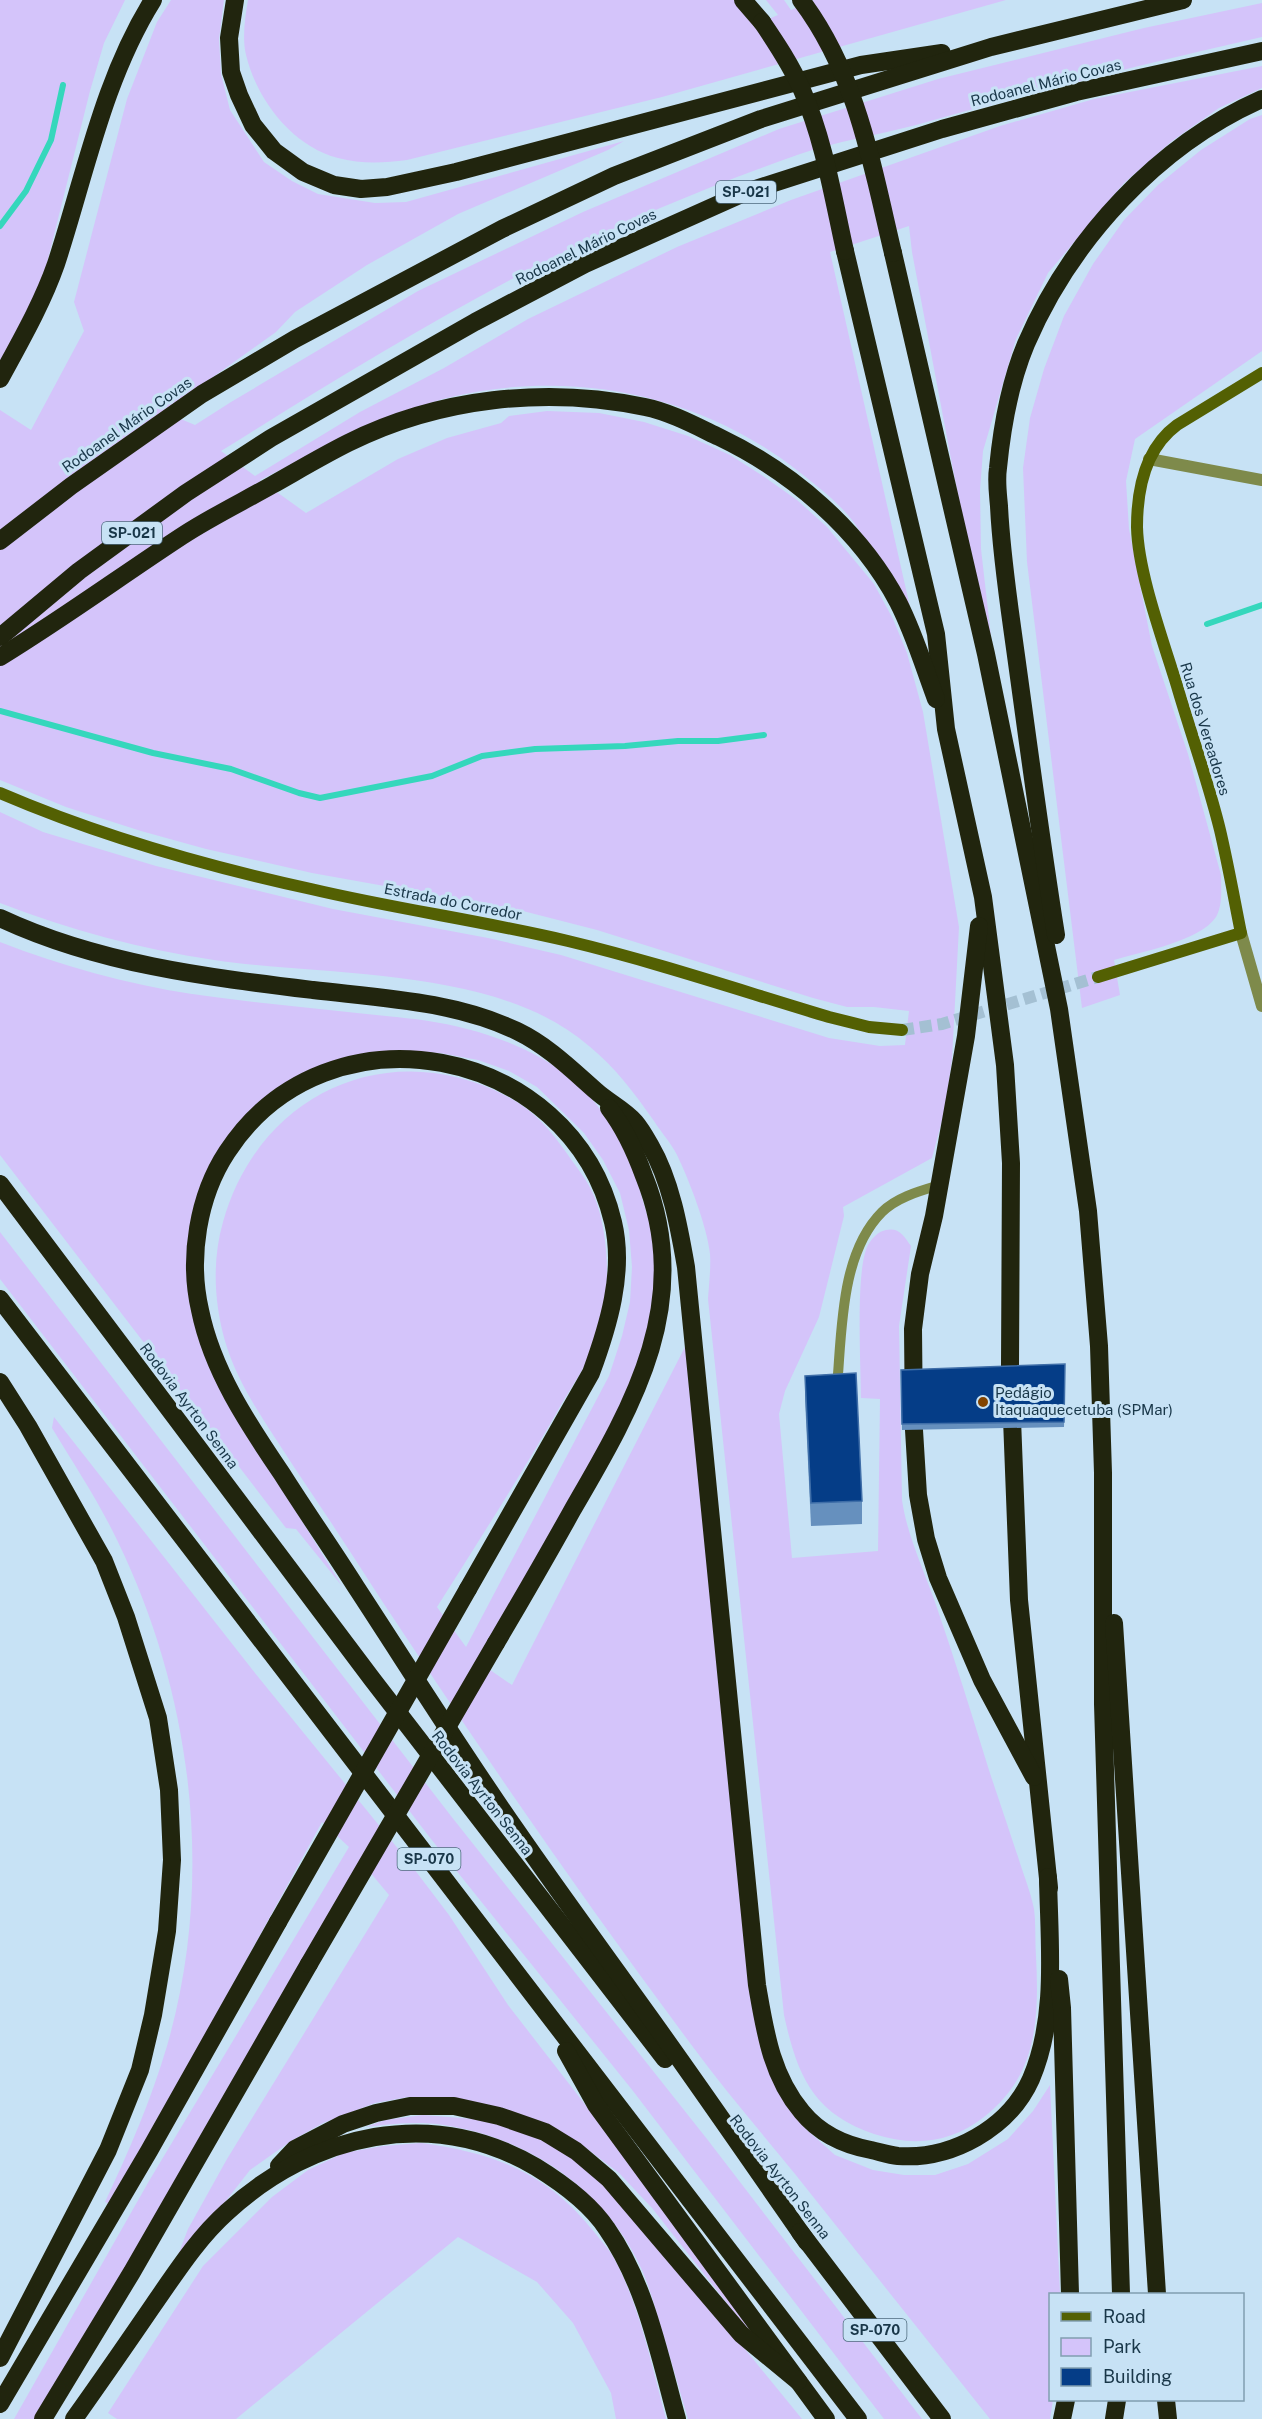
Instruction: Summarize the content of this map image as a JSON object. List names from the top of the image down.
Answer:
{
  "streets": {
    "highway": [
      "Rodoanel Mário Covas",
      "SP-021",
      "Rodovia Ayrton Senna",
      "SP-070"
    ],
    "street": ["Rua dos Vereadores", "Estrada do Corredor"]
  },
  "places": ["Pedágio Itaquaquecetuba (SPMar)"],
  "legend": ["Road", "Park", "Building"]
}
